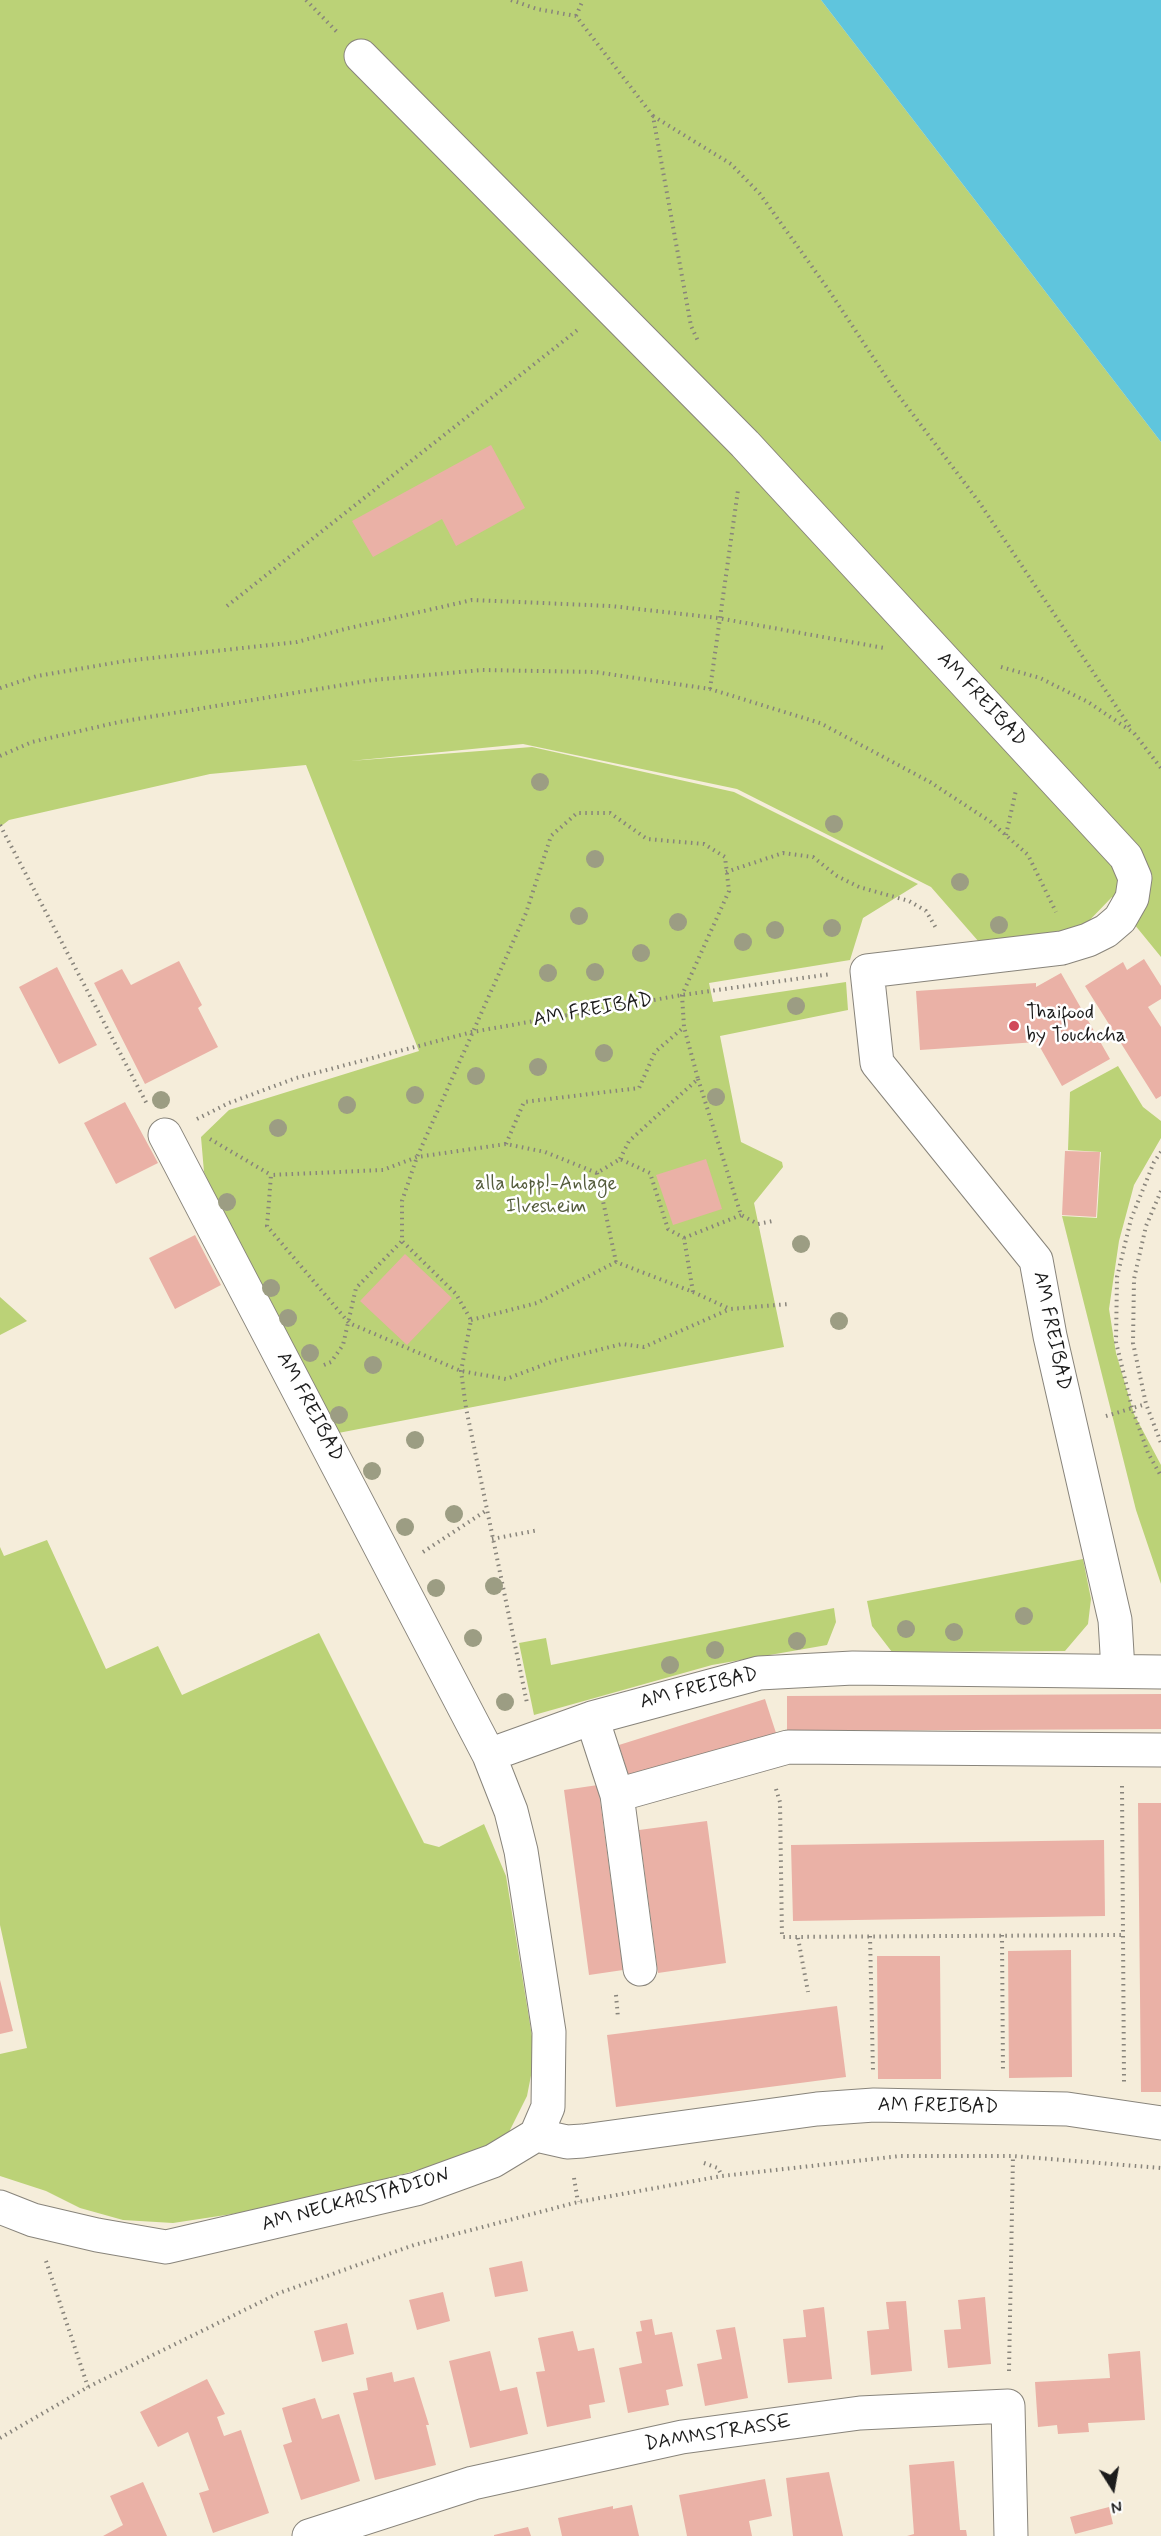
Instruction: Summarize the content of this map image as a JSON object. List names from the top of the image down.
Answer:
{
  "streets": {
    "street": ["AM FREIBAD", "AM NECKARSTADION", "DAMMSTRASSE"]
  },
  "crossings": [
    ["AM FREIBAD", "AM NECKARSTADION"]
  ],
  "parks": ["alla hopp!-Anlage Ilvesheim"],
  "places": ["Thaifood by Touchcha"],
  "north": "bottom"
}
